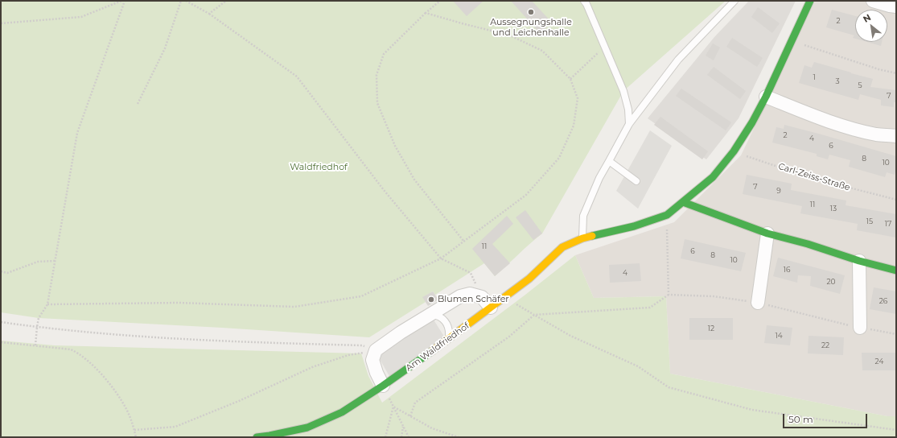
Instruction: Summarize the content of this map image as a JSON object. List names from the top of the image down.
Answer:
{
  "streets": {
    "street": ["Am Waldfriedhof"],
    "path": ["Carl-Zeiss-Straße"]
  },
  "parks": ["Waldfriedhof"],
  "places": ["Aussegnungshalle und Leichenhalle", "Blumen Schäfer"],
  "house_numbers": [
    "2",
    "1",
    "3",
    "5",
    "7",
    "2",
    "4",
    "6",
    "8",
    "10",
    "7",
    "9",
    "11",
    "13",
    "15",
    "17",
    "11",
    "6",
    "8",
    "10",
    "16",
    "4",
    "20",
    "26",
    "12",
    "14",
    "22",
    "24"
  ],
  "scale_bar": "50 m",
  "north": "top left"
}
